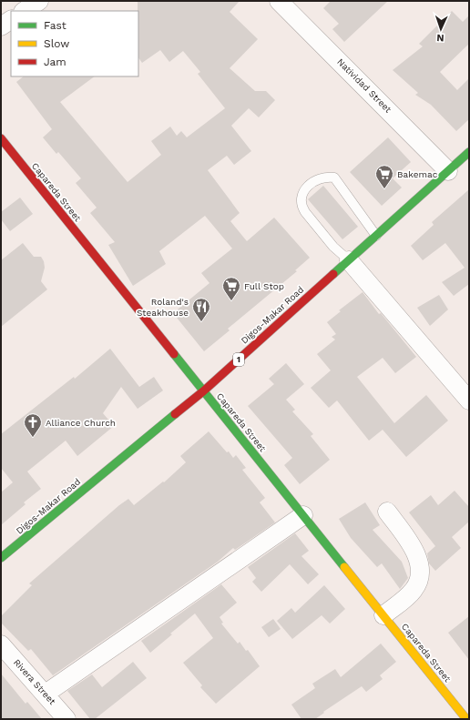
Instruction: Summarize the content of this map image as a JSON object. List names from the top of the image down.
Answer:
{
  "streets": {
    "street": [
      "Natividad Street",
      "Capareda Street",
      "Digos-Makar Road",
      "1",
      "Rivera Street"
    ]
  },
  "crossings": [
    ["Natividad Street", "Digos-Makar Road"],
    ["Capareda Street", "Digos-Makar Road"]
  ],
  "places": {
    "supermarket": ["Bakemac", "Full Stop"],
    "restaurant": ["Roland's Steakhouse"],
    "church": ["Alliance Church"]
  },
  "legend": ["Fast", "Slow", "Jam"],
  "north": "bottom"
}
